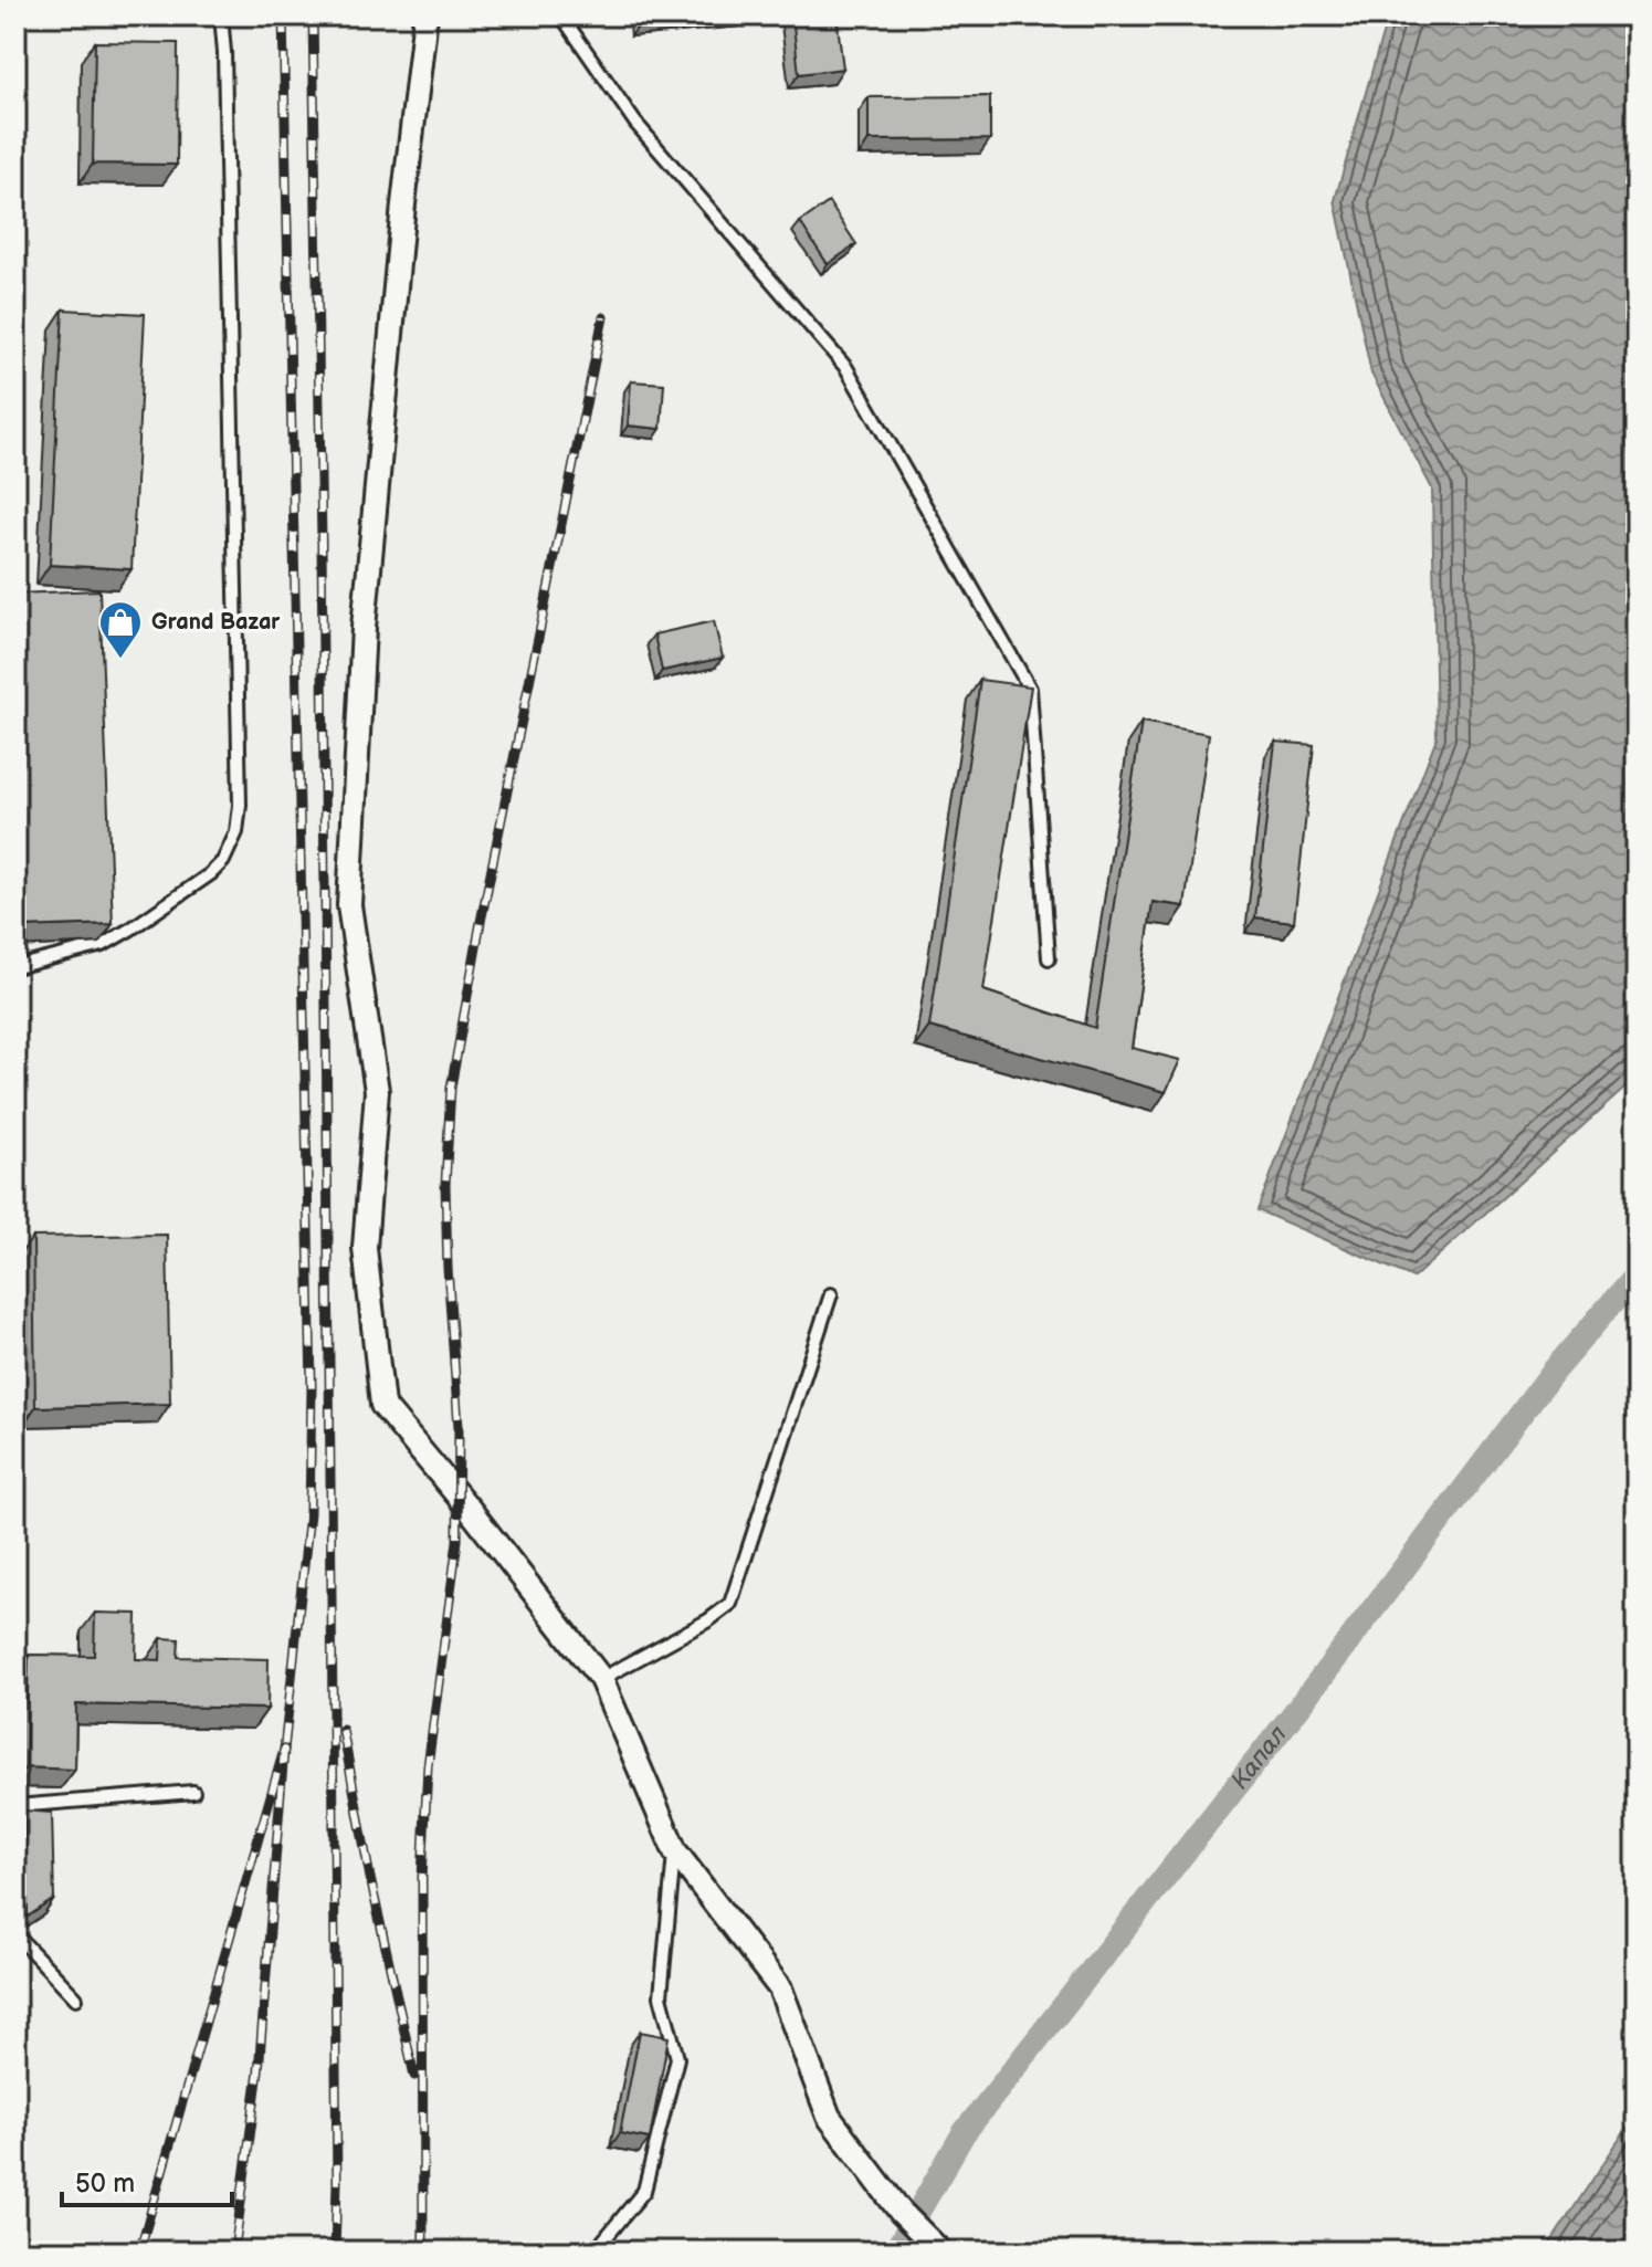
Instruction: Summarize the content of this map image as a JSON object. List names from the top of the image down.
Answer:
{
  "water": ["Капал"],
  "places": {
    "shop": ["Grand Bazar"]
  },
  "scale_bar": "50 m"
}
